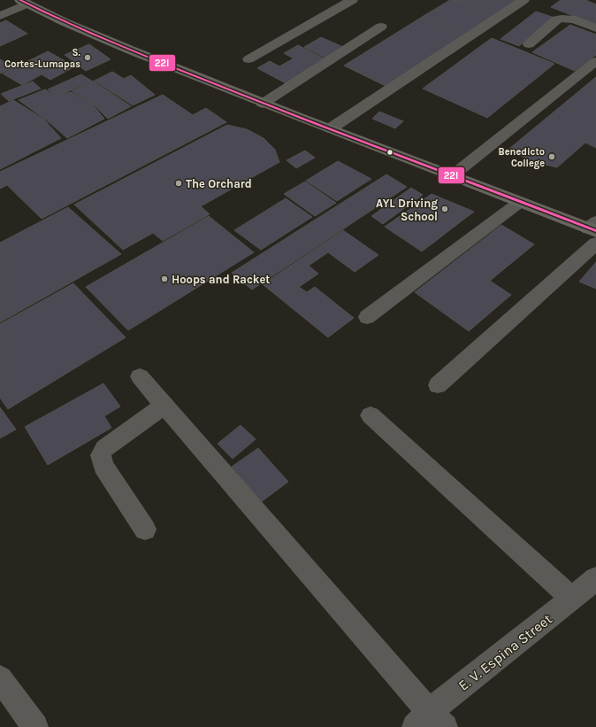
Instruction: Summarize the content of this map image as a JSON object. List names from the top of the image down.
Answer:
{
  "streets": {
    "street": ["E. V. Espina Street"]
  },
  "places": [
    "S. Cortes-Lumapas",
    "Benedicto College",
    "The Orchard",
    "AYL Driving School",
    "Hoops and Racket"
  ],
  "lines": ["transit line 22I"]
}
